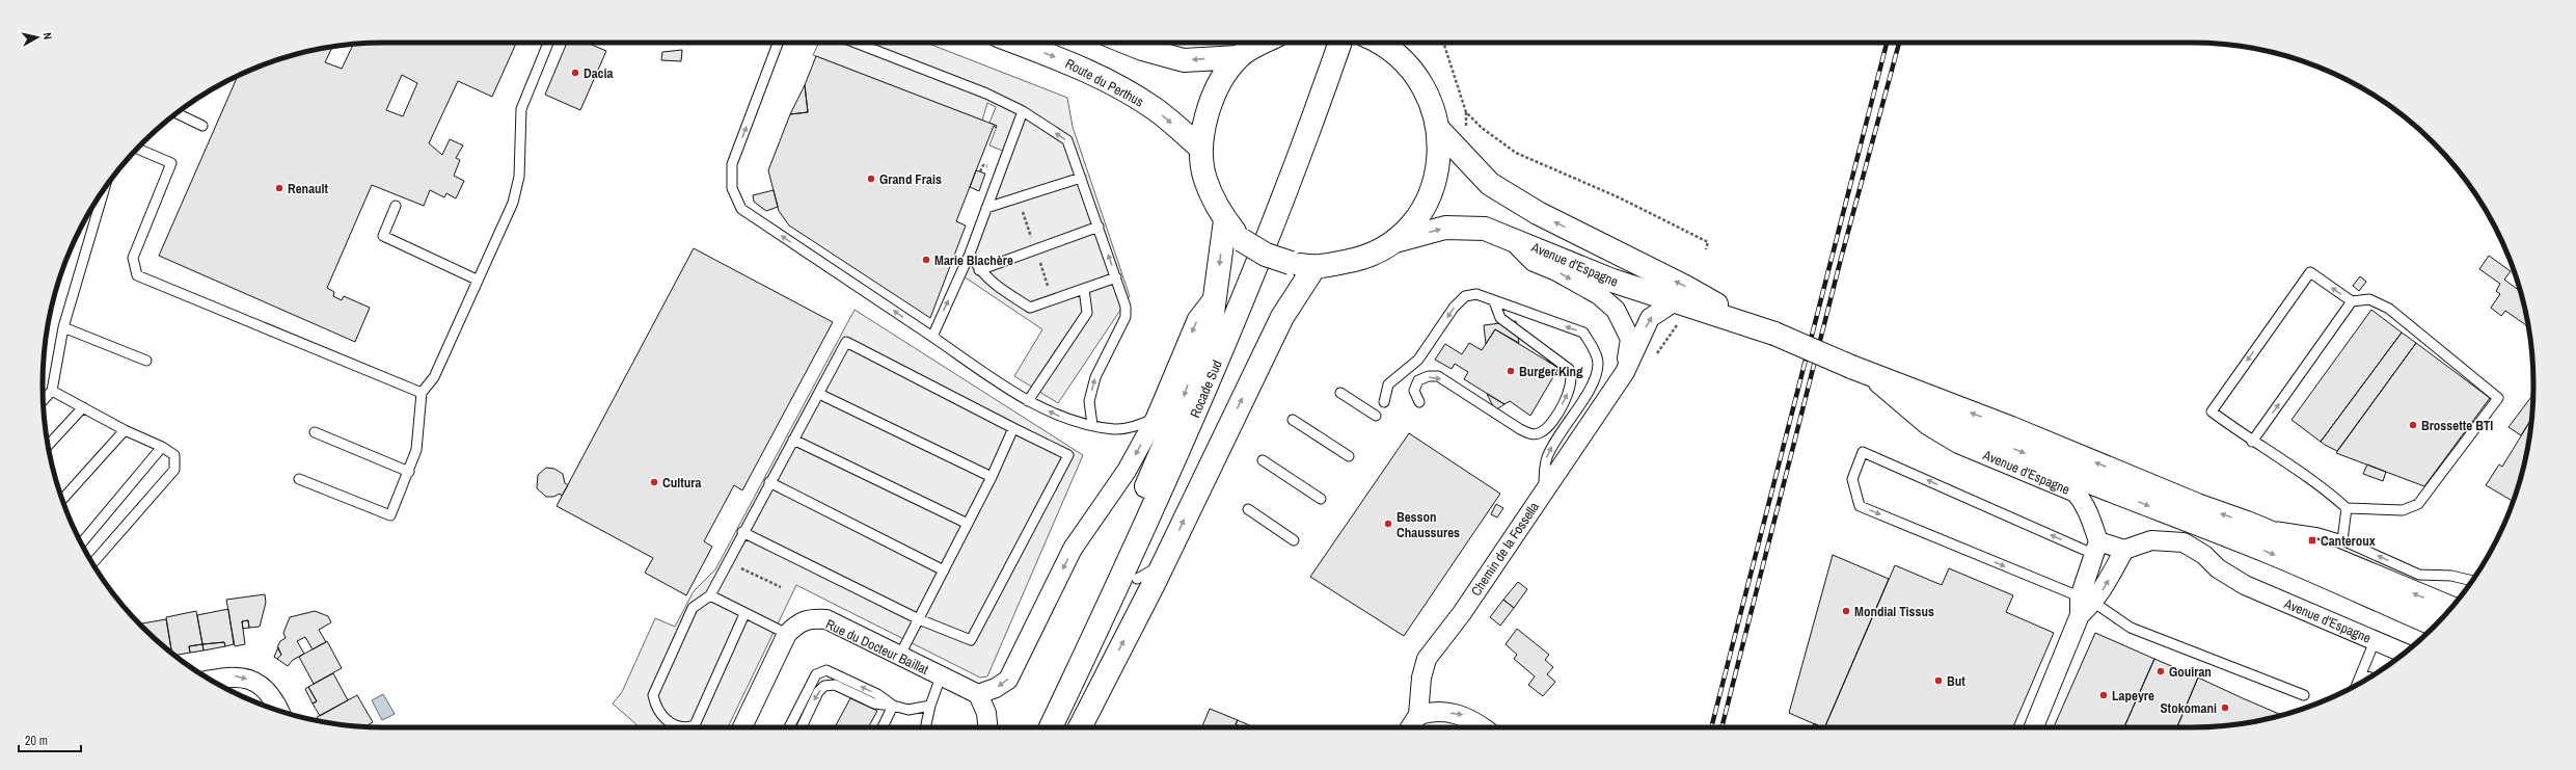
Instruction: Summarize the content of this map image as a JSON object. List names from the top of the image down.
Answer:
{
  "streets": {
    "main road": ["Route du Perthus", "Avenue d'Espagne", "Rocade Sud"],
    "street": ["Chemin de la Fossella", "Rue du Docteur Baillat"]
  },
  "crossings": [
    ["Avenue d'Espagne", "Chemin de la Fossella"]
  ],
  "places": {
    "other": [
      "Dacia",
      "Grand Frais",
      "Renault",
      "Marie Blachère",
      "Burger King",
      "Brossette BTI",
      "Cultura",
      "Besson Chaussures",
      "Mondial Tissus",
      "Gouiran",
      "But",
      "Lapeyre",
      "Stokomani"
    ],
    "transit": ["Canteroux"]
  },
  "scale_bar": "20 m",
  "north": "right"
}
